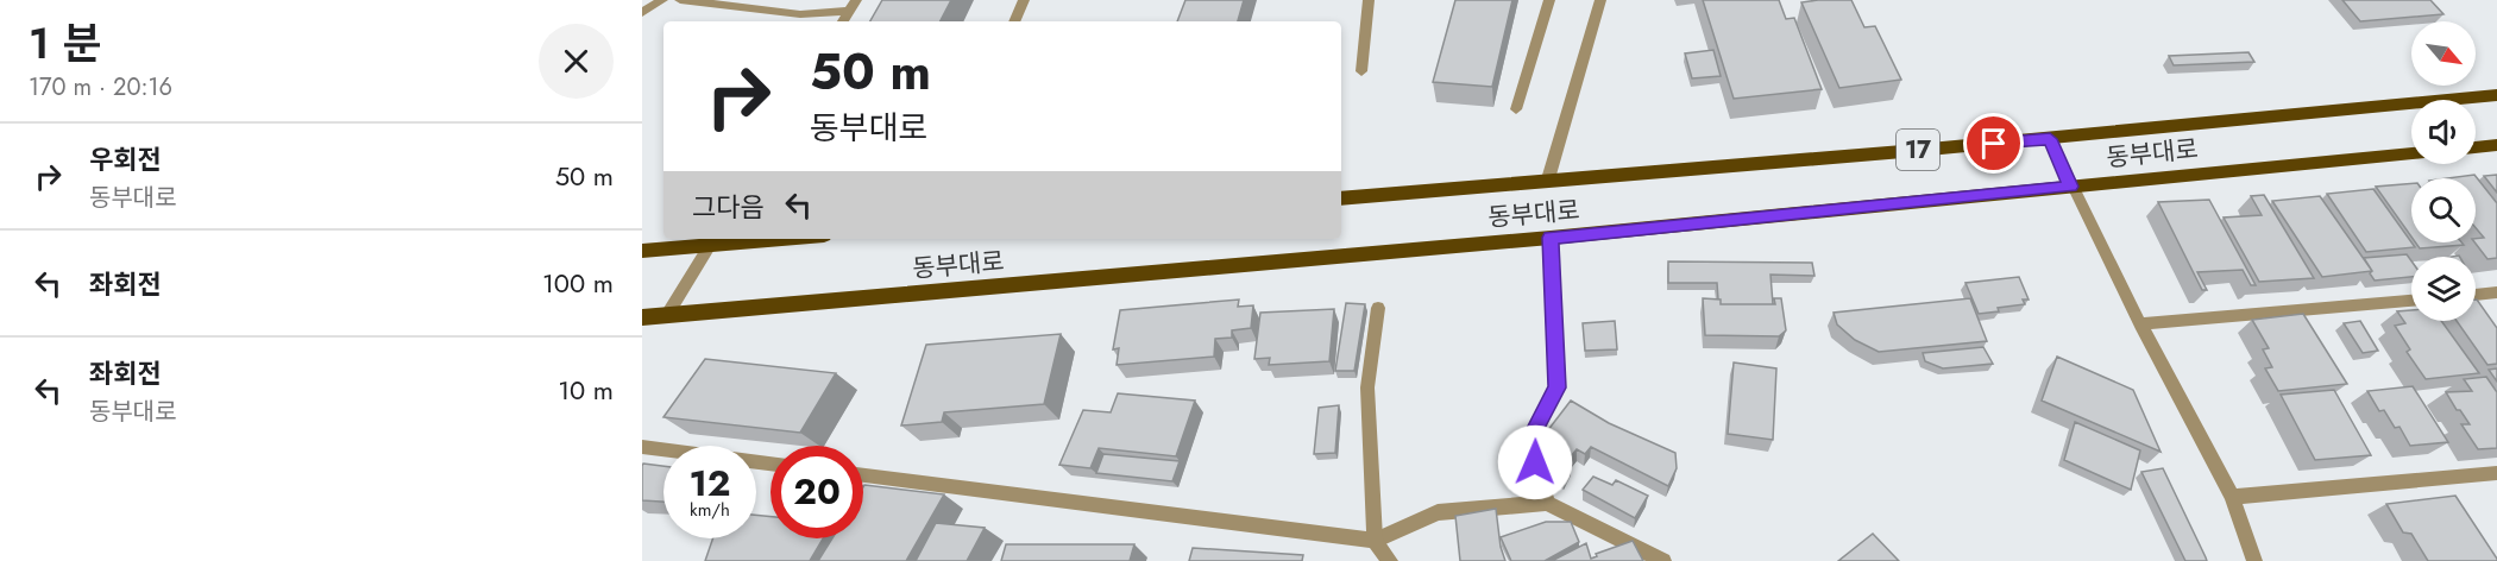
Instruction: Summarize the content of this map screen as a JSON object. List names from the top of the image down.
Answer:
{
  "streets": {
    "main road": ["17", "동부대로"]
  },
  "north": "bottom right",
  "page": {
    "heading": ["1 분", "170 m · 20:16"],
    "turn": ["50 m", "동부대로"],
    "list": [
      {
        "name": "우회전",
        "note": "동부대로",
        "value": "50 m"
      },
      {
        "name": "좌회전",
        "value": "100 m"
      },
      {
        "name": "좌회전",
        "note": "동부대로",
        "value": "10 m"
      }
    ],
    "then": "그다음",
    "speed": "12 km/h",
    "limit": "20"
  }
}
